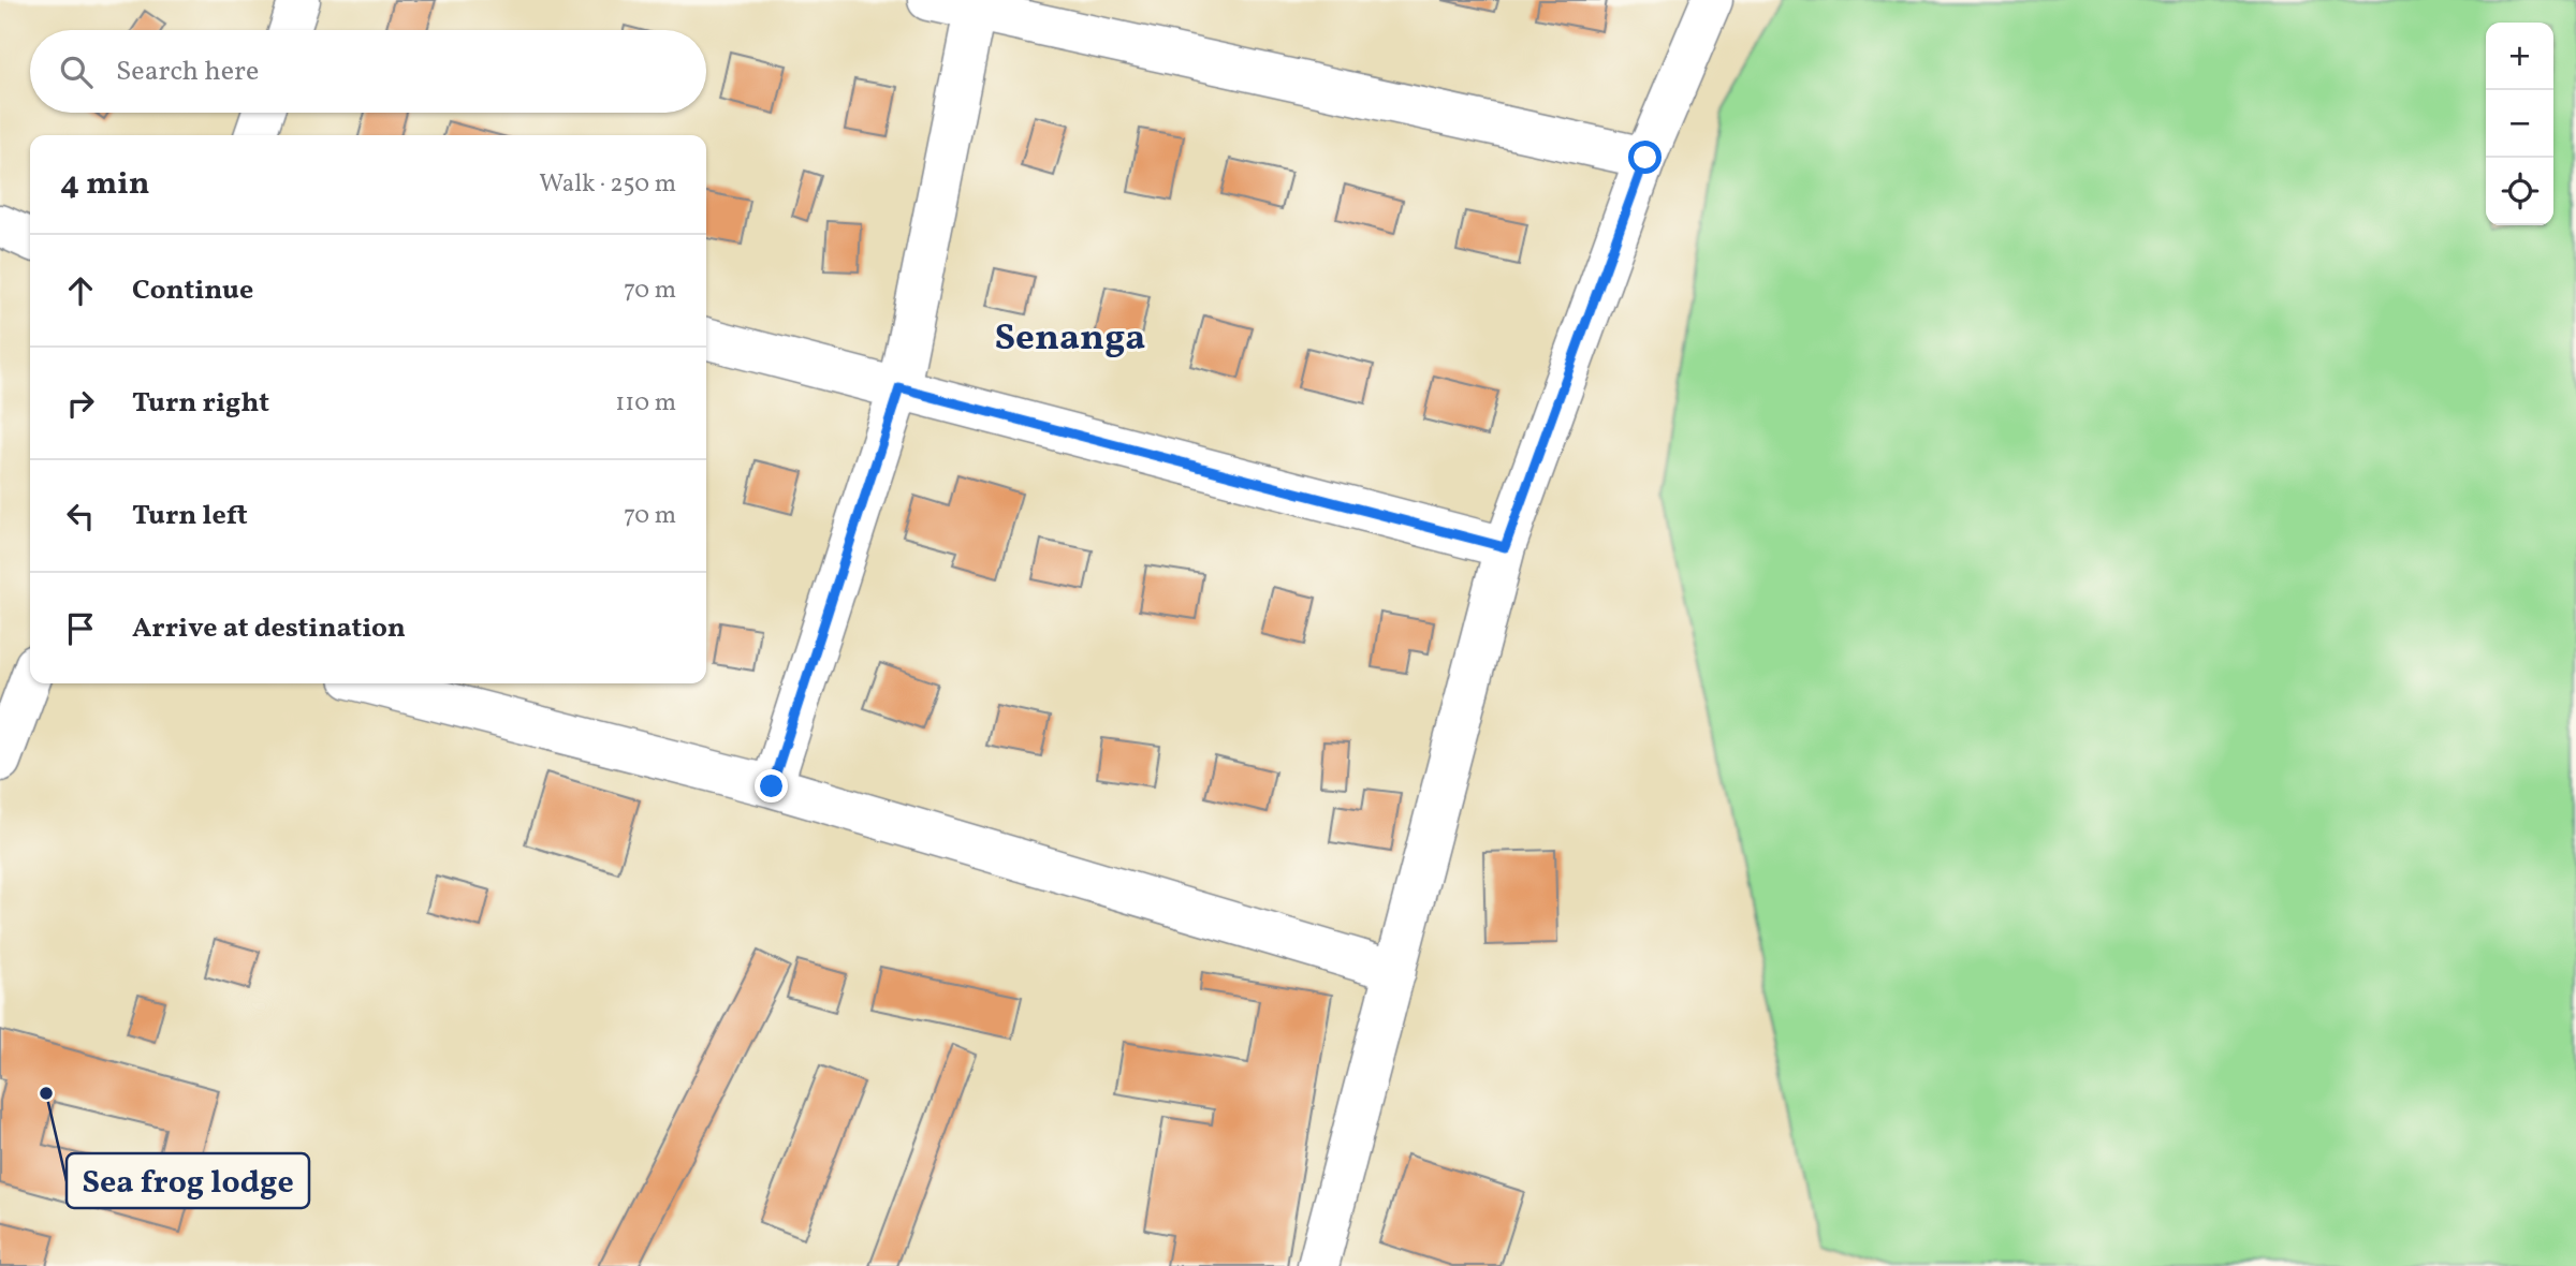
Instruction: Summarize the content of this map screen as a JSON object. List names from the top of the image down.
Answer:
{
  "districts": ["Senanga"],
  "places": ["Sea frog lodge"],
  "page": {
    "map_buttons": ["+", "−"],
    "search": "Search here",
    "heading": ["4 min", "Walk · 250 m"],
    "list": [
      ["Continue", "70 m"],
      ["Turn right", "110 m"],
      ["Turn left", "70 m"],
      "Arrive at destination"
    ]
  }
}
